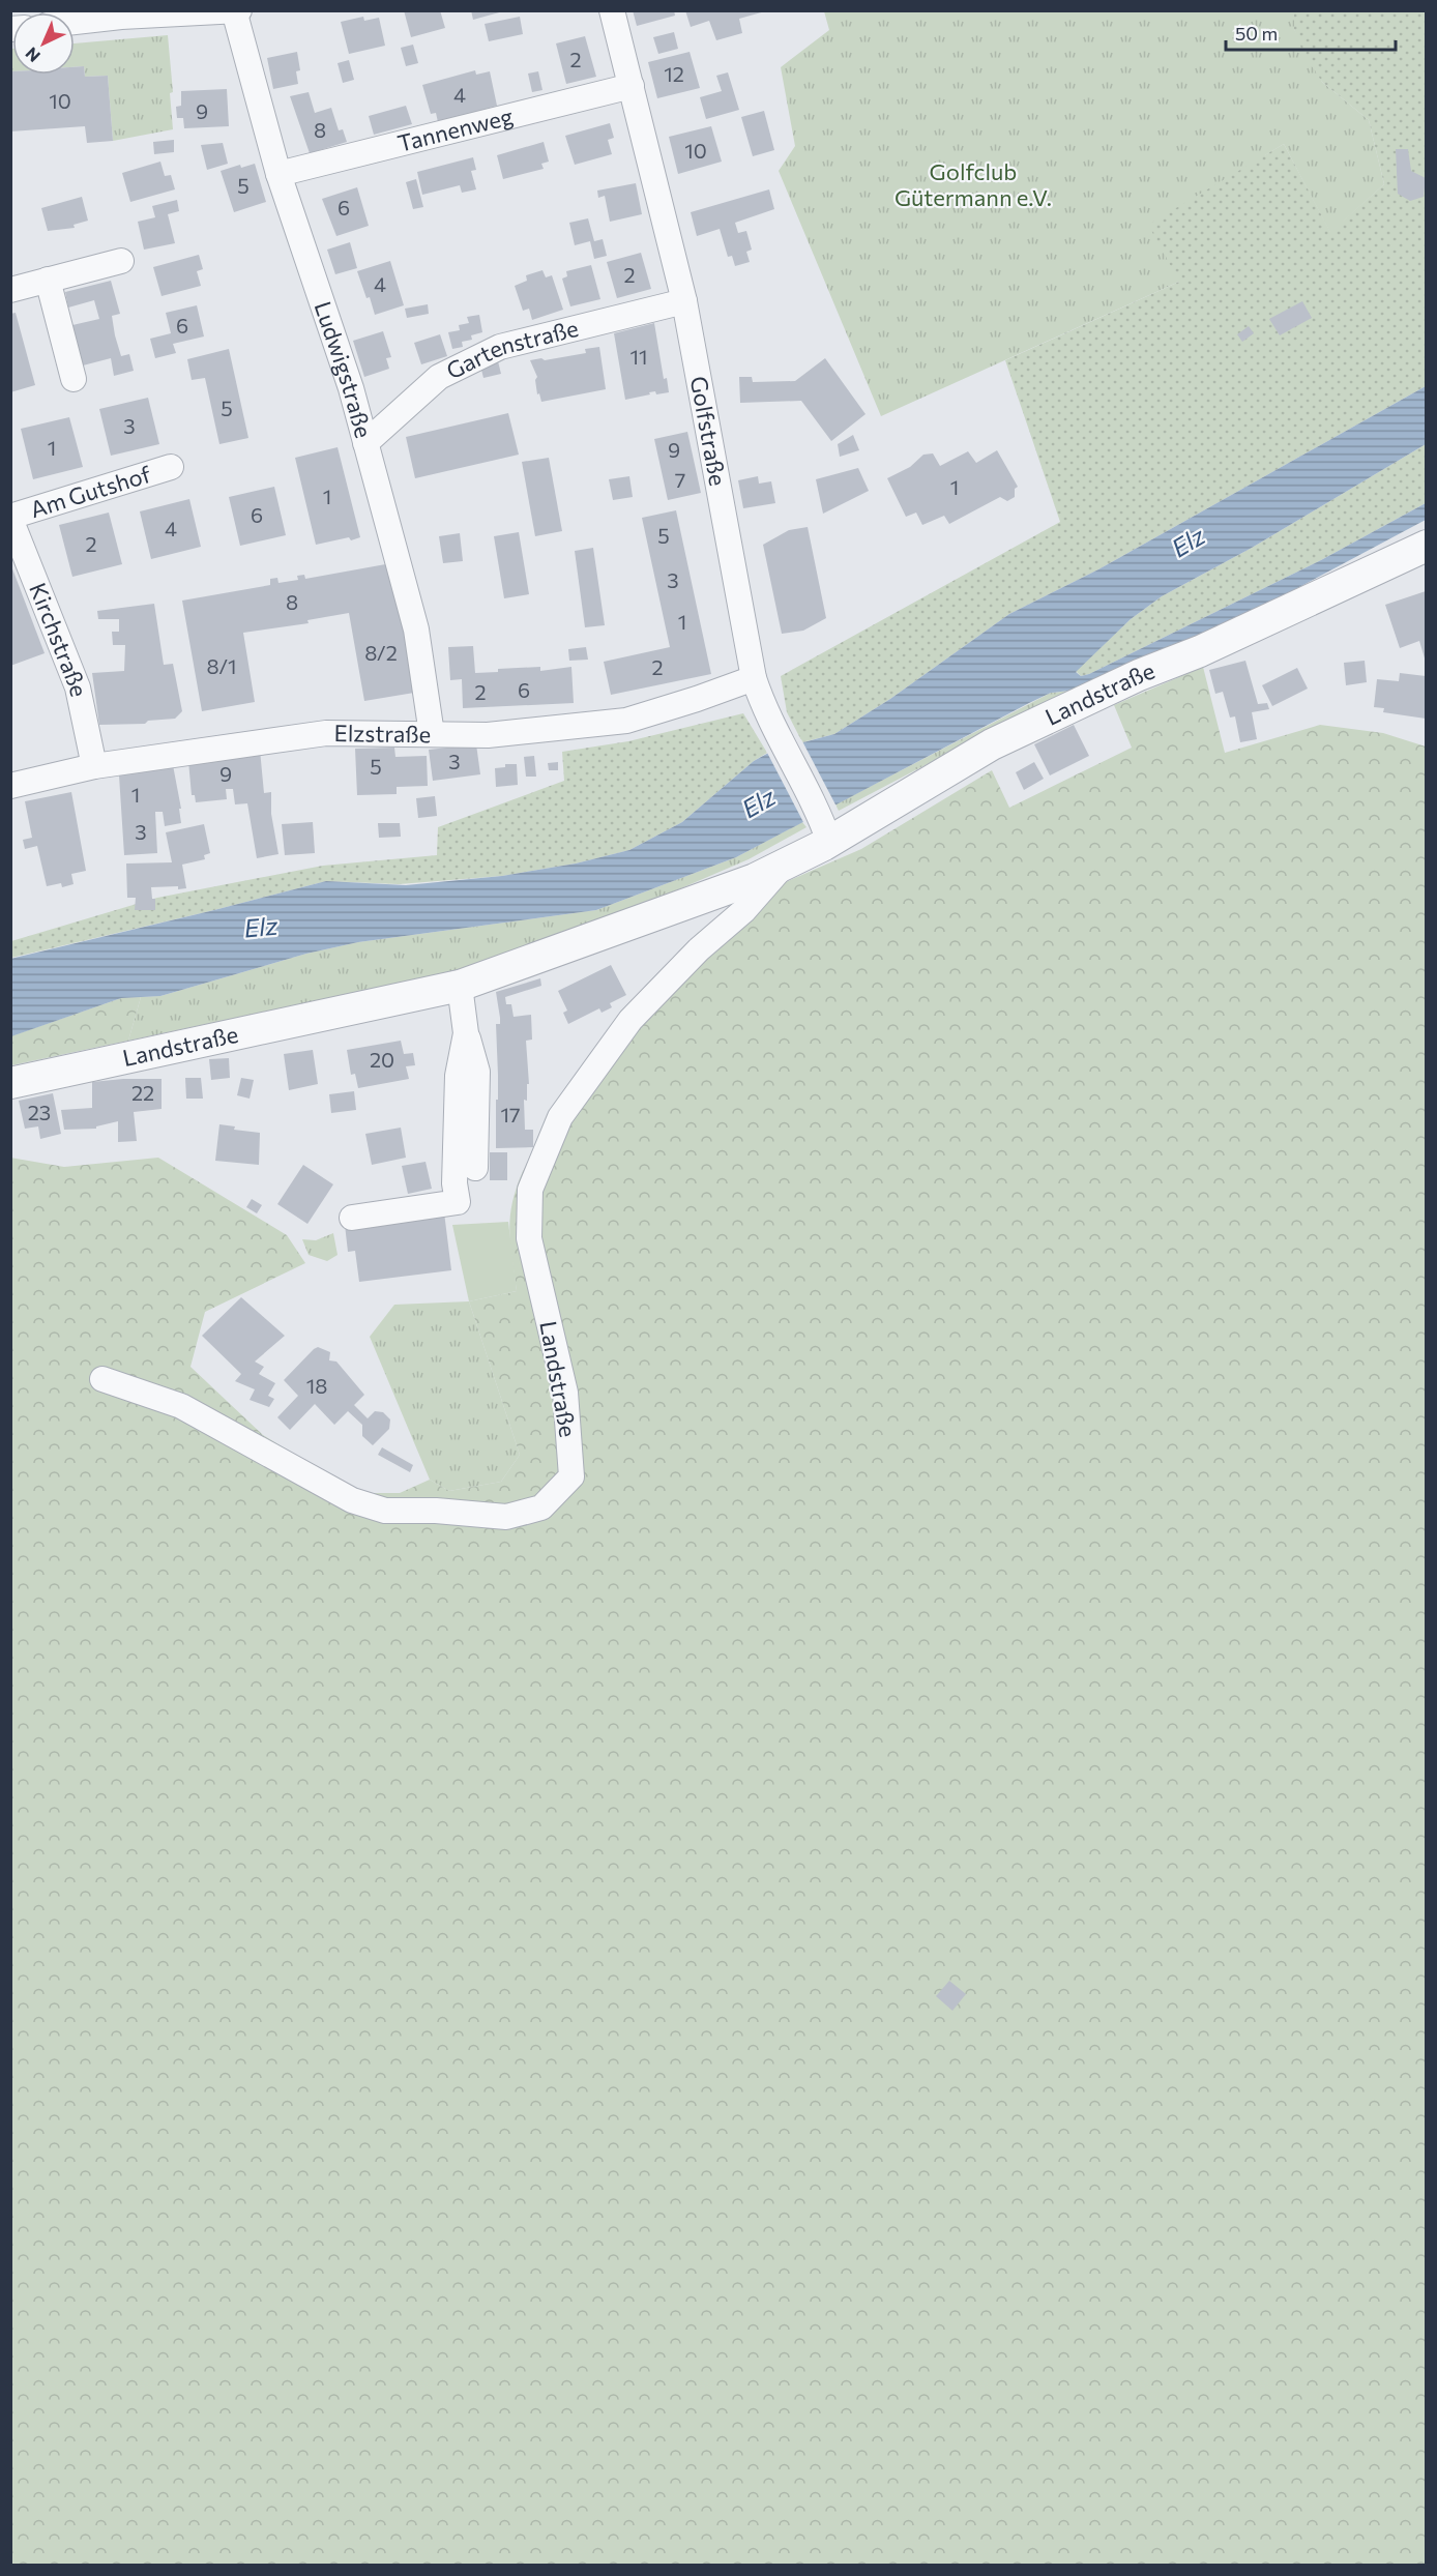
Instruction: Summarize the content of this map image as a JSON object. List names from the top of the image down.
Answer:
{
  "streets": {
    "street": [
      "Tannenweg",
      "Gartenstraße",
      "Ludwigstraße",
      "Golfstraße",
      "Am Gutshof",
      "Kirchstraße",
      "Landstraße",
      "Elzstraße"
    ]
  },
  "crossings": [
    ["Tannenweg", "Ludwigstraße"],
    ["Tannenweg", "Golfstraße"],
    ["Gartenstraße", "Ludwigstraße"],
    ["Gartenstraße", "Golfstraße"],
    ["Ludwigstraße", "Elzstraße"],
    ["Golfstraße", "Landstraße"],
    ["Golfstraße", "Elzstraße"],
    ["Am Gutshof", "Kirchstraße"],
    ["Kirchstraße", "Elzstraße"]
  ],
  "water": ["Elz"],
  "parks": ["Golfclub Gütermann e.V."],
  "house_numbers": [
    "2",
    "12",
    "4",
    "10",
    "9",
    "8",
    "10",
    "5",
    "6",
    "2",
    "4",
    "6",
    "11",
    "5",
    "3",
    "1",
    "9",
    "7",
    "1",
    "1",
    "6",
    "4",
    "5",
    "2",
    "3",
    "8",
    "1",
    "8/2",
    "8/1",
    "2",
    "6",
    "2",
    "3",
    "5",
    "9",
    "1",
    "3",
    "20",
    "22",
    "23",
    "17",
    "18"
  ],
  "scale_bar": "50 m",
  "north": "bottom left"
}
